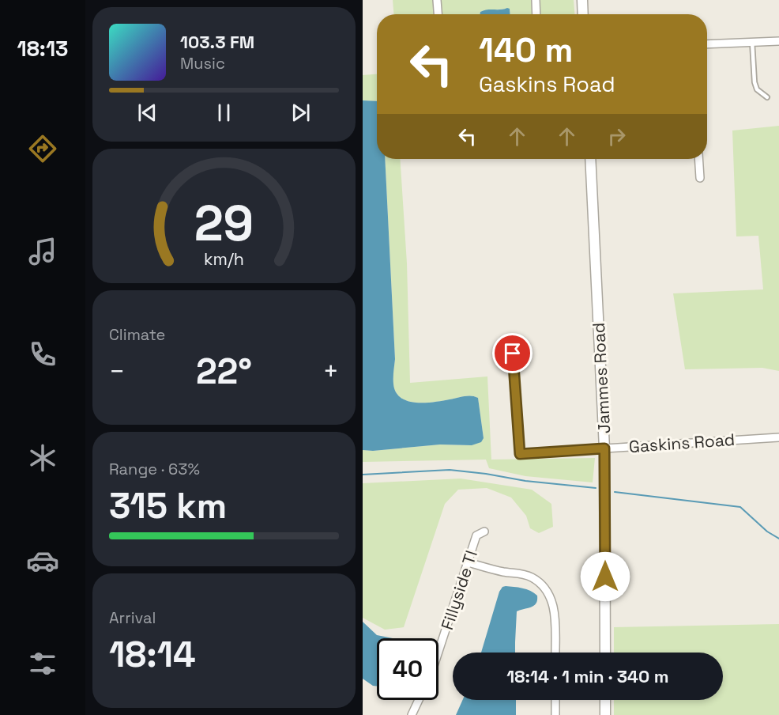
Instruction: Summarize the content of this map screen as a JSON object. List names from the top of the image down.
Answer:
{
  "streets": {
    "street": ["Jammes Road", "Gaskins Road", "Fillyside Tl"]
  },
  "crossings": [
    ["Jammes Road", "Gaskins Road"]
  ],
  "page": {
    "tabs": "18:13",
    "turn": ["140 m", "Gaskins Road"],
    "song": ["103.3 FM", "Music"],
    "tile": [
      "Climate",
      ["Range · 63%", "315 km"],
      ["Arrival", "18:14"]
    ],
    "heat": ["−", "22°", "+"],
    "limit": "40",
    "trip": "18:14 · 1 min · 340 m",
    "gauge": ["29", "km/h"]
  }
}
